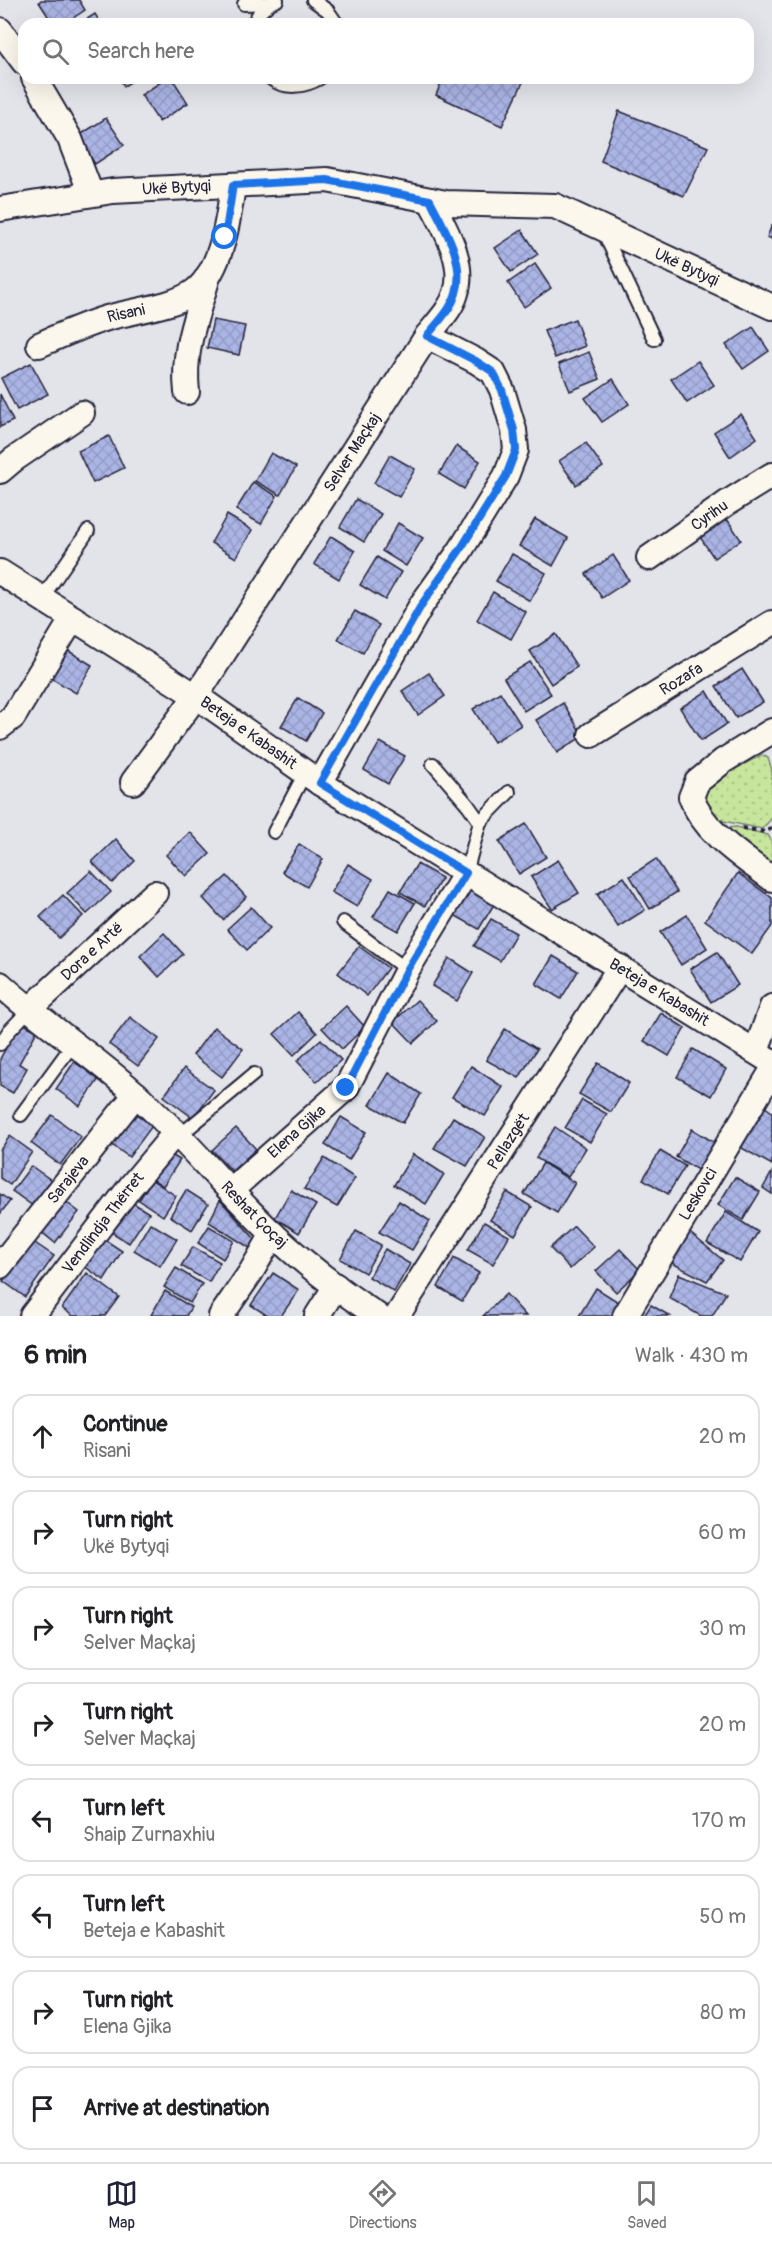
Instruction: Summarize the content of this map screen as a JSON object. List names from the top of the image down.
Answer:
{
  "streets": {
    "street": [
      "Ukë Bytyqi",
      "Risani",
      "Selver Maçkaj",
      "Cyrihu",
      "Rozafa",
      "Beteja e Kabashit",
      "Dora e Artë",
      "Elena Gjika",
      "Pellazgët",
      "Sarajeva",
      "Leskovci",
      "Reshat Çoçaj",
      "Vendlindja Thërret"
    ]
  },
  "crossings": [
    ["Ukë Bytyqi", "Risani"],
    ["Ukë Bytyqi", "Selver Maçkaj"],
    ["Selver Maçkaj", "Beteja e Kabashit"],
    ["Beteja e Kabashit", "Elena Gjika"],
    ["Beteja e Kabashit", "Pellazgët"],
    ["Dora e Artë", "Reshat Çoçaj"],
    ["Elena Gjika", "Reshat Çoçaj"],
    ["Sarajeva", "Reshat Çoçaj"],
    ["Reshat Çoçaj", "Vendlindja Thërret"]
  ],
  "page": {
    "search": "Search here",
    "heading": ["6 min", "Walk · 430 m"],
    "list": [
      ["Continue", "Risani", "20 m"],
      ["Turn right", "Ukë Bytyqi", "60 m"],
      ["Turn right", "Selver Maçkaj", "30 m"],
      ["Turn right", "Selver Maçkaj", "20 m"],
      ["Turn left", "Shaip Zurnaxhiu", "170 m"],
      ["Turn left", "Beteja e Kabashit", "50 m"],
      ["Turn right", "Elena Gjika", "80 m"],
      "Arrive at destination"
    ],
    "nav": ["Map", "Directions", "Saved"]
  }
}
